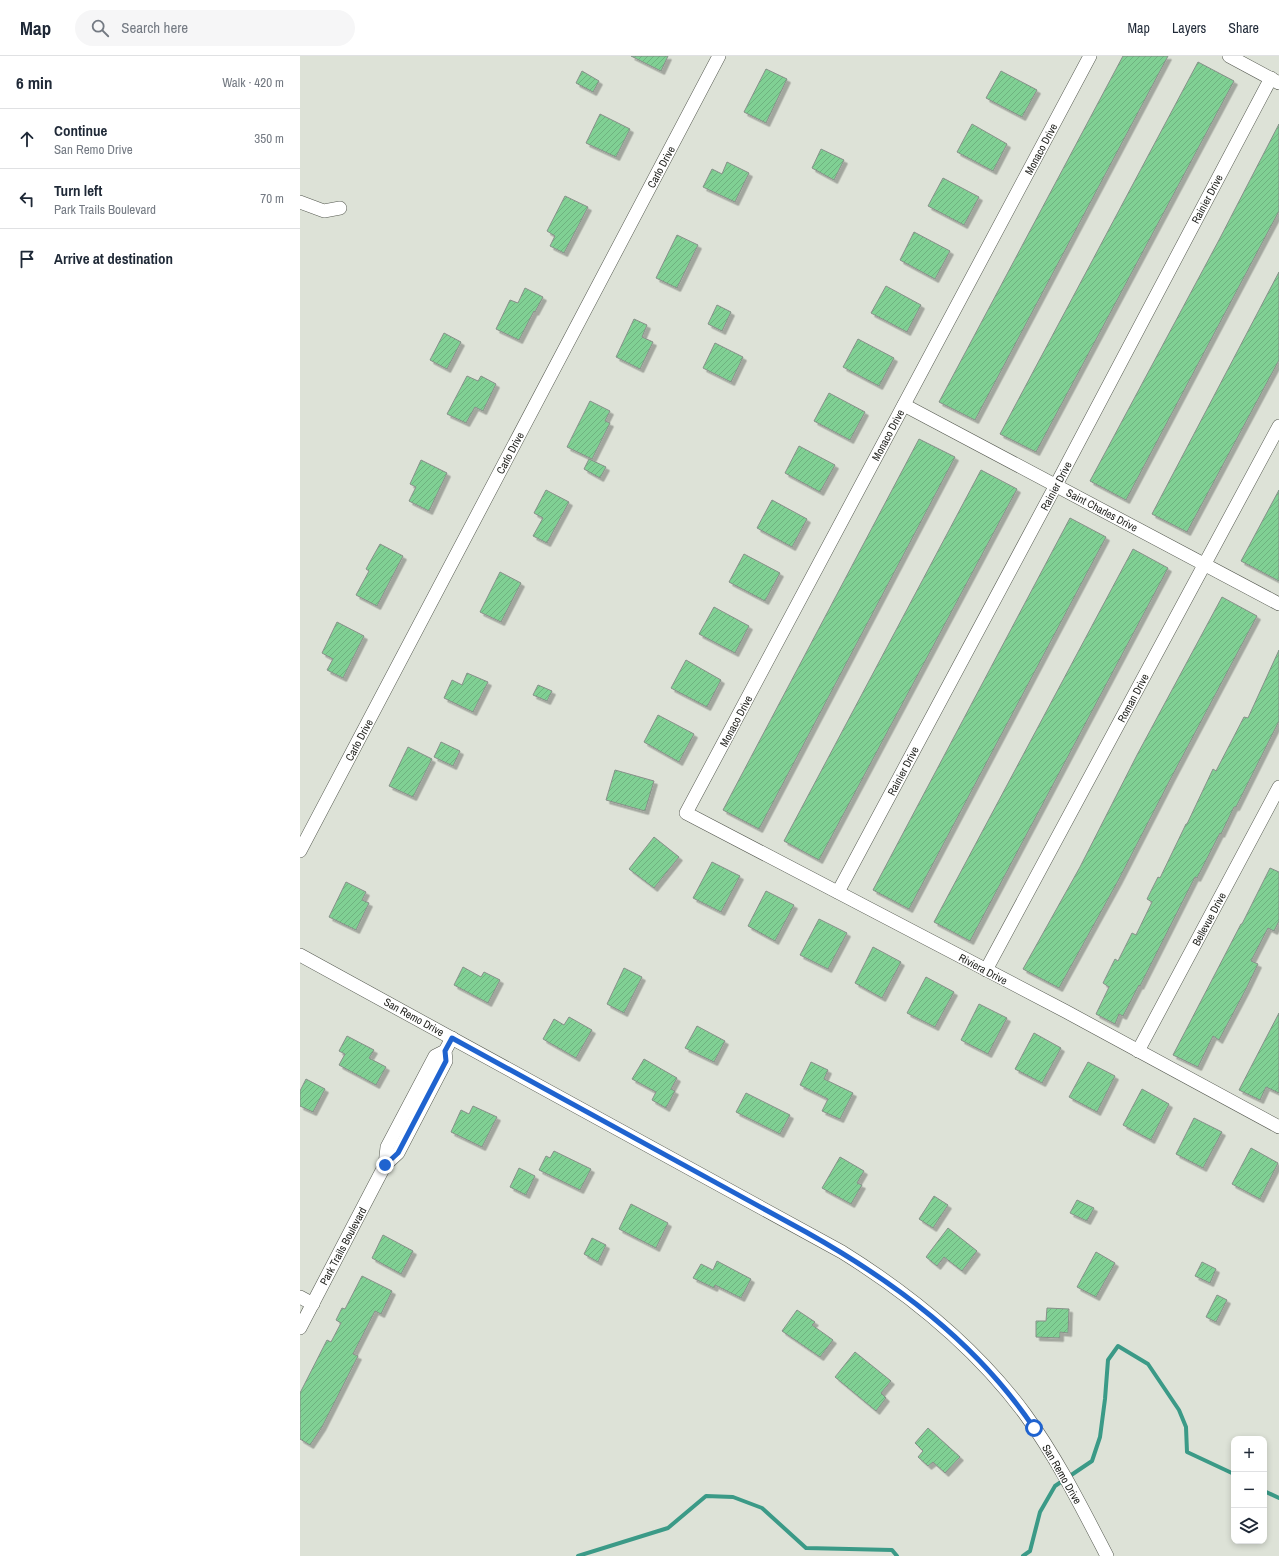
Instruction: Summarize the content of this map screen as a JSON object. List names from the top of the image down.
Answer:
{
  "streets": {
    "street": [
      "Monaco Drive",
      "Carlo Drive",
      "Rainier Drive",
      "Saint Charles Drive",
      "Roman Drive",
      "Bellevue Drive",
      "Riviera Drive",
      "San Remo Drive",
      "Park Trails Boulevard"
    ]
  },
  "crossings": [
    ["Monaco Drive", "Saint Charles Drive"],
    ["Monaco Drive", "Riviera Drive"],
    ["Rainier Drive", "Saint Charles Drive"],
    ["Rainier Drive", "Riviera Drive"],
    ["Saint Charles Drive", "Roman Drive"],
    ["Roman Drive", "Riviera Drive"],
    ["Bellevue Drive", "Riviera Drive"],
    ["San Remo Drive", "Park Trails Boulevard"]
  ],
  "page": {
    "header": "Map",
    "search": "Search here",
    "nav": ["Map", "Layers", "Share"],
    "heading": ["6 min", "Walk · 420 m"],
    "list": [
      ["Continue", "San Remo Drive", "350 m"],
      ["Turn left", "Park Trails Boulevard", "70 m"],
      "Arrive at destination"
    ],
    "map_buttons": ["+", "−"]
  }
}
